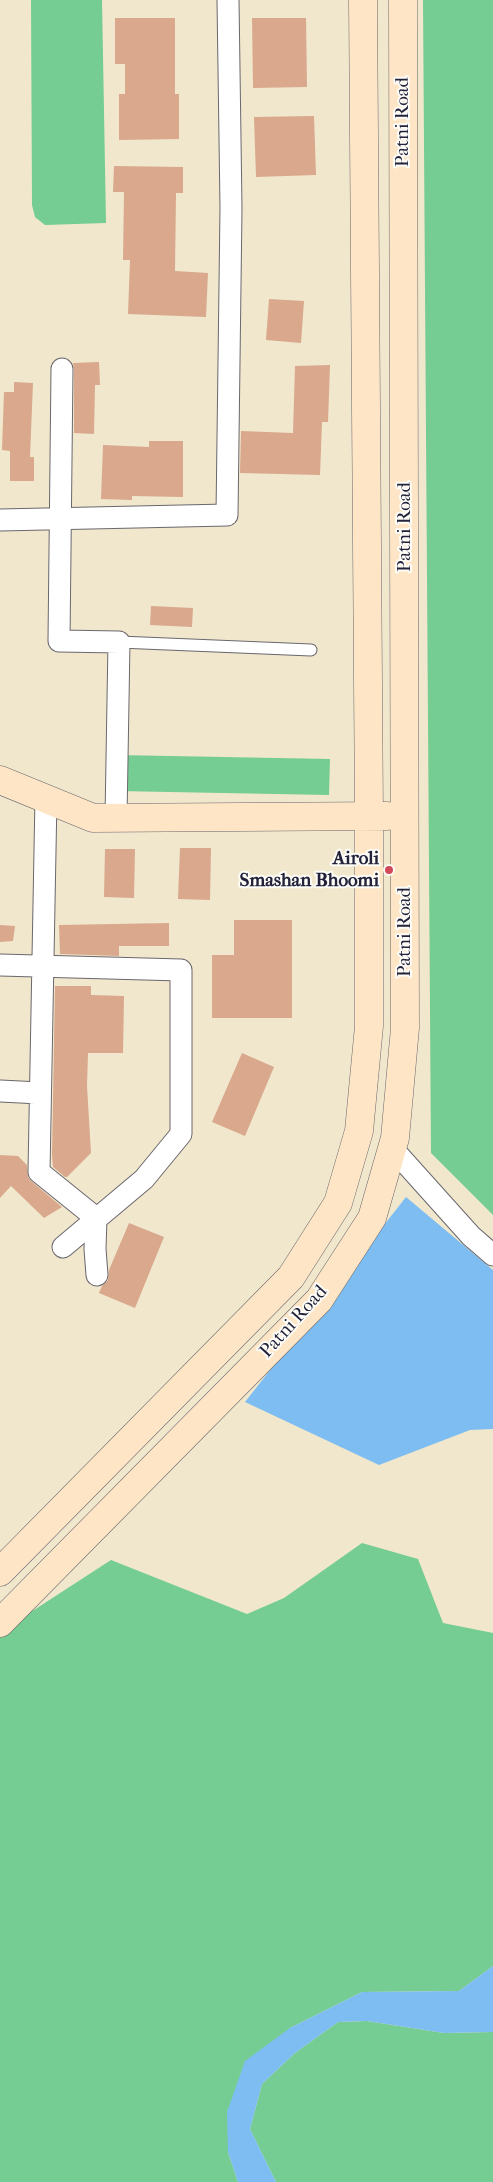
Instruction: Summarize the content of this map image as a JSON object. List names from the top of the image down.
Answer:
{
  "streets": {
    "main road": ["Patni Road"]
  },
  "places": ["Airoli Smashan Bhoomi"]
}
